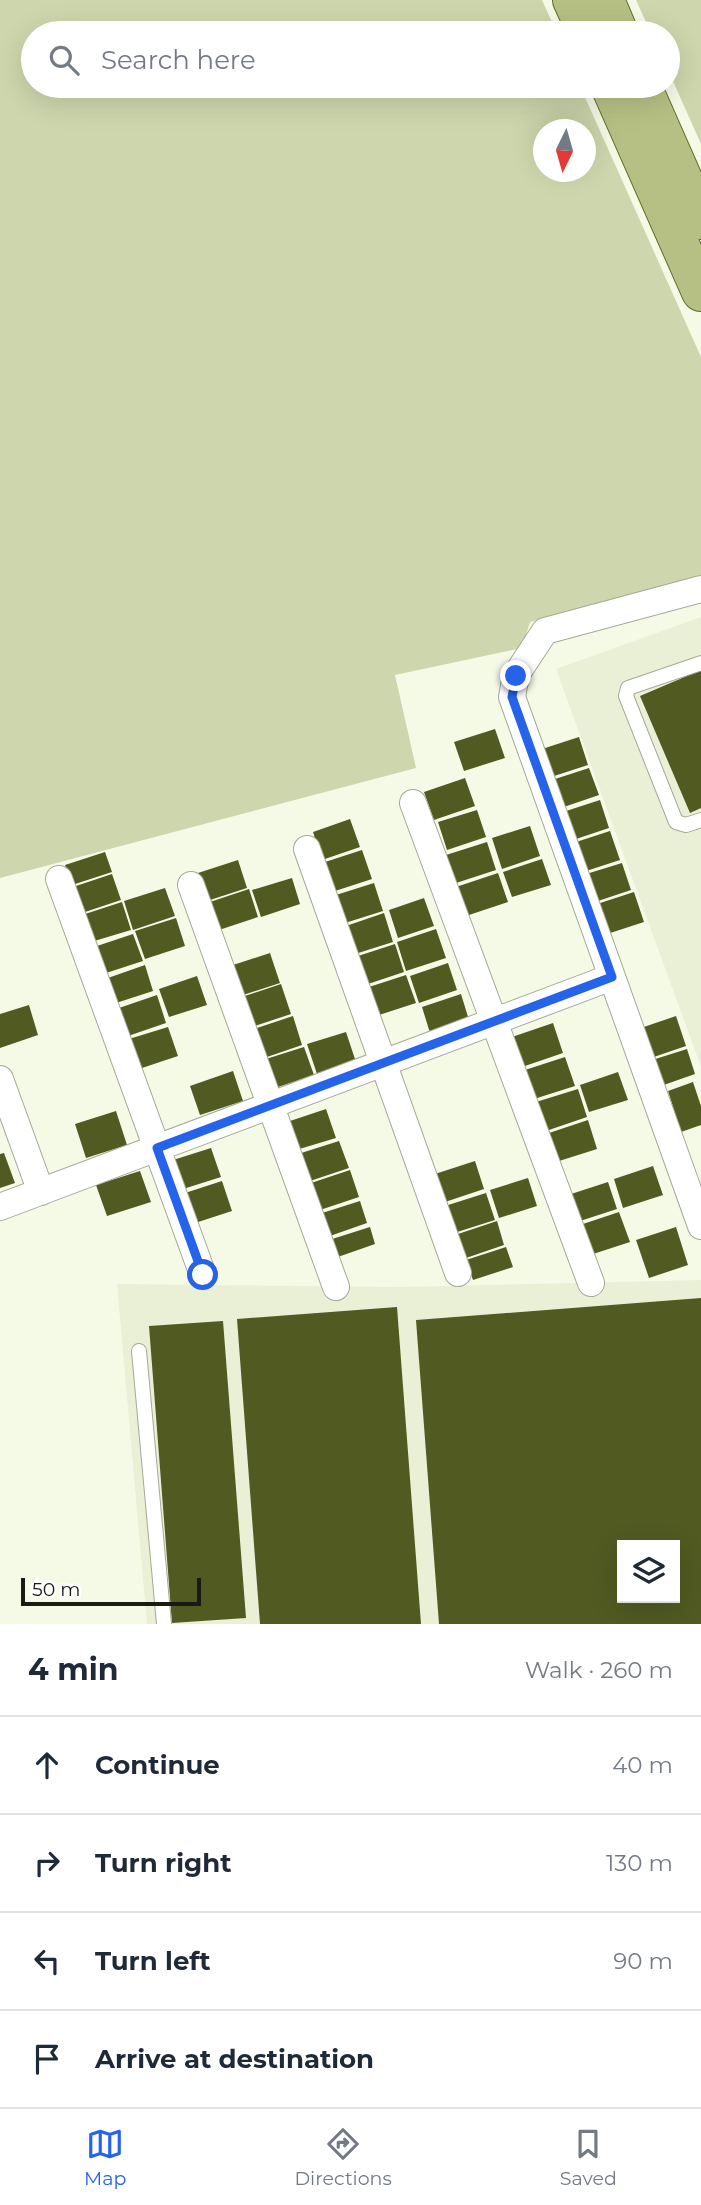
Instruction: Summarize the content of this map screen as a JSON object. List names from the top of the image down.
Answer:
{
  "scale_bar": "50 m",
  "north": "bottom",
  "page": {
    "search": "Search here",
    "scale": "50 m",
    "heading": ["4 min", "Walk · 260 m"],
    "list": [
      ["Continue", "40 m"],
      ["Turn right", "130 m"],
      ["Turn left", "90 m"],
      "Arrive at destination"
    ],
    "nav": ["Map", "Directions", "Saved"]
  }
}
